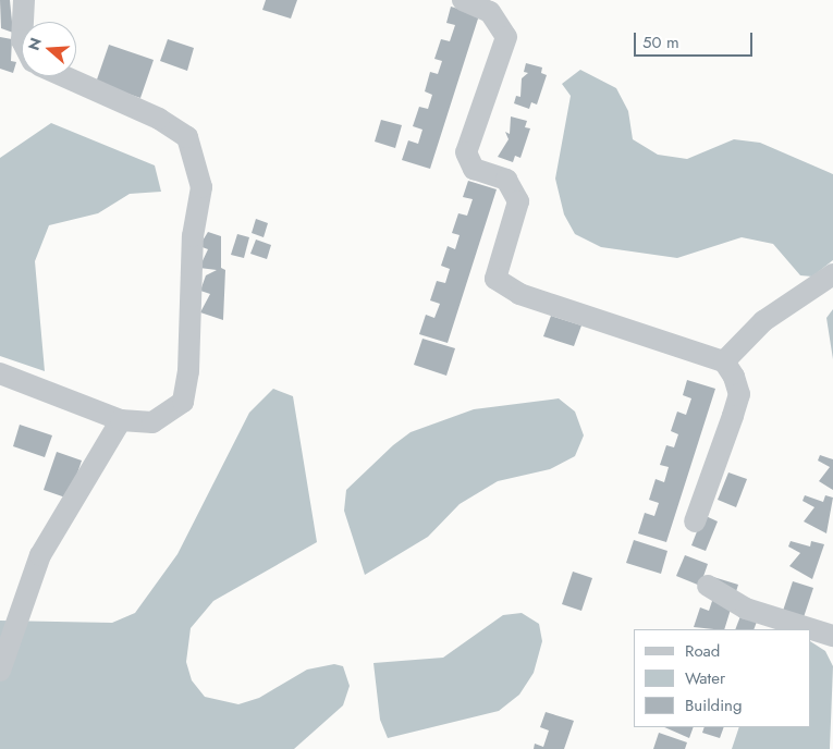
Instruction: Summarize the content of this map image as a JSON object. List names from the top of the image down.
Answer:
{
  "legend": ["Road", "Water", "Building"],
  "scale_bar": "50 m",
  "north": "left"
}
